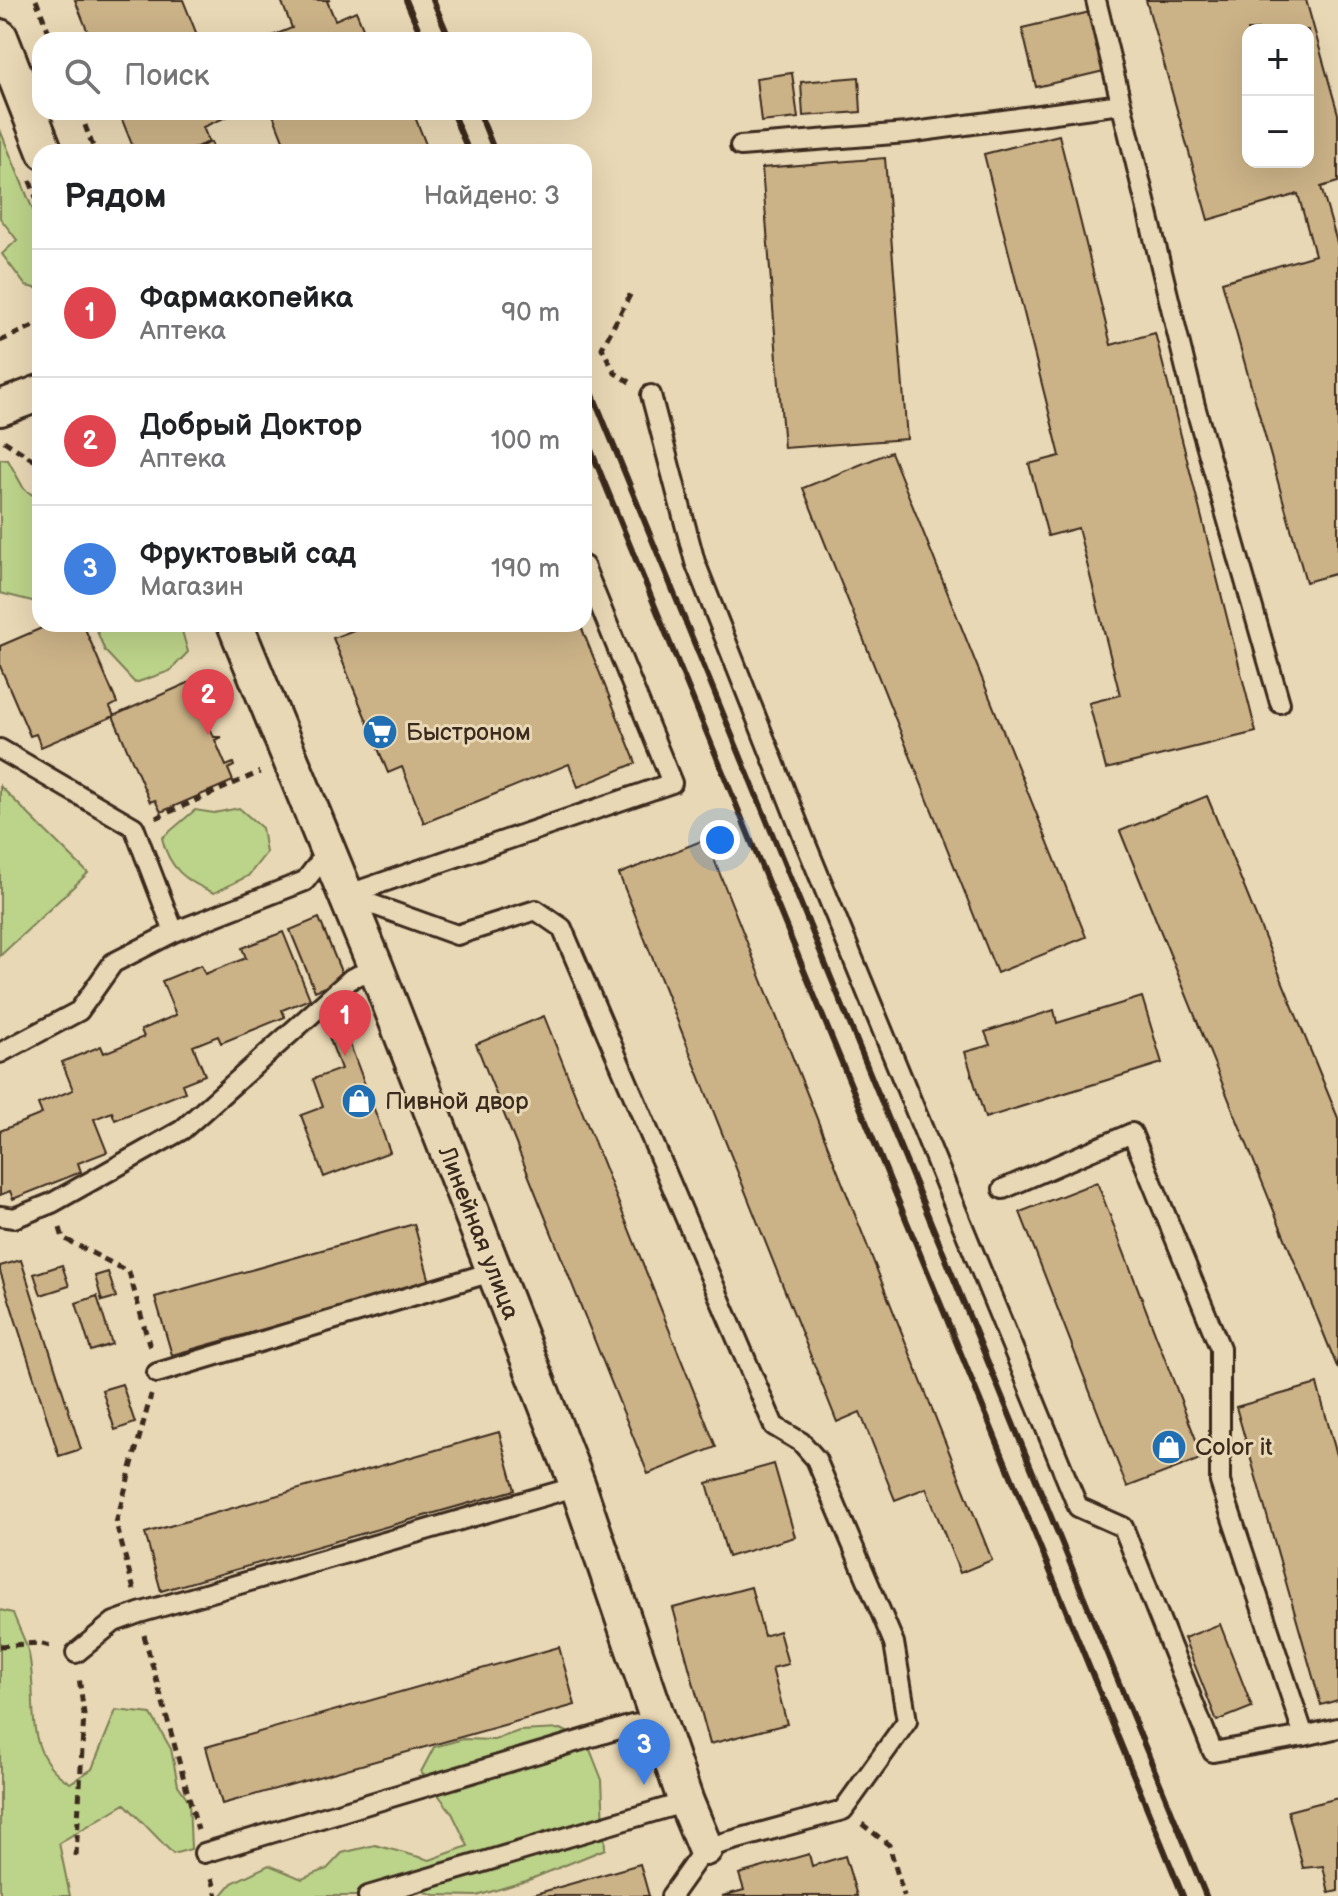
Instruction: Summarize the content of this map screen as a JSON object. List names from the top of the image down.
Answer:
{
  "streets": {
    "street": ["Линейная улица"]
  },
  "places": {
    "supermarket": ["Быстроном"],
    "shop": ["Пивной двор", "Color it"]
  },
  "page": {
    "map_buttons": ["+", "−"],
    "search": "Поиск",
    "heading": ["Рядом", "Найдено: 3"],
    "list": [
      {
        "mark": "1",
        "name": "Фармакопейка",
        "note": "Аптека",
        "value": "90 m"
      },
      {
        "mark": "2",
        "name": "Добрый Доктор",
        "note": "Аптека",
        "value": "100 m"
      },
      {
        "mark": "3",
        "name": "Фруктовый сад",
        "note": "Магазин",
        "value": "190 m"
      }
    ],
    "pins": ["2", "1", "3"]
  }
}
